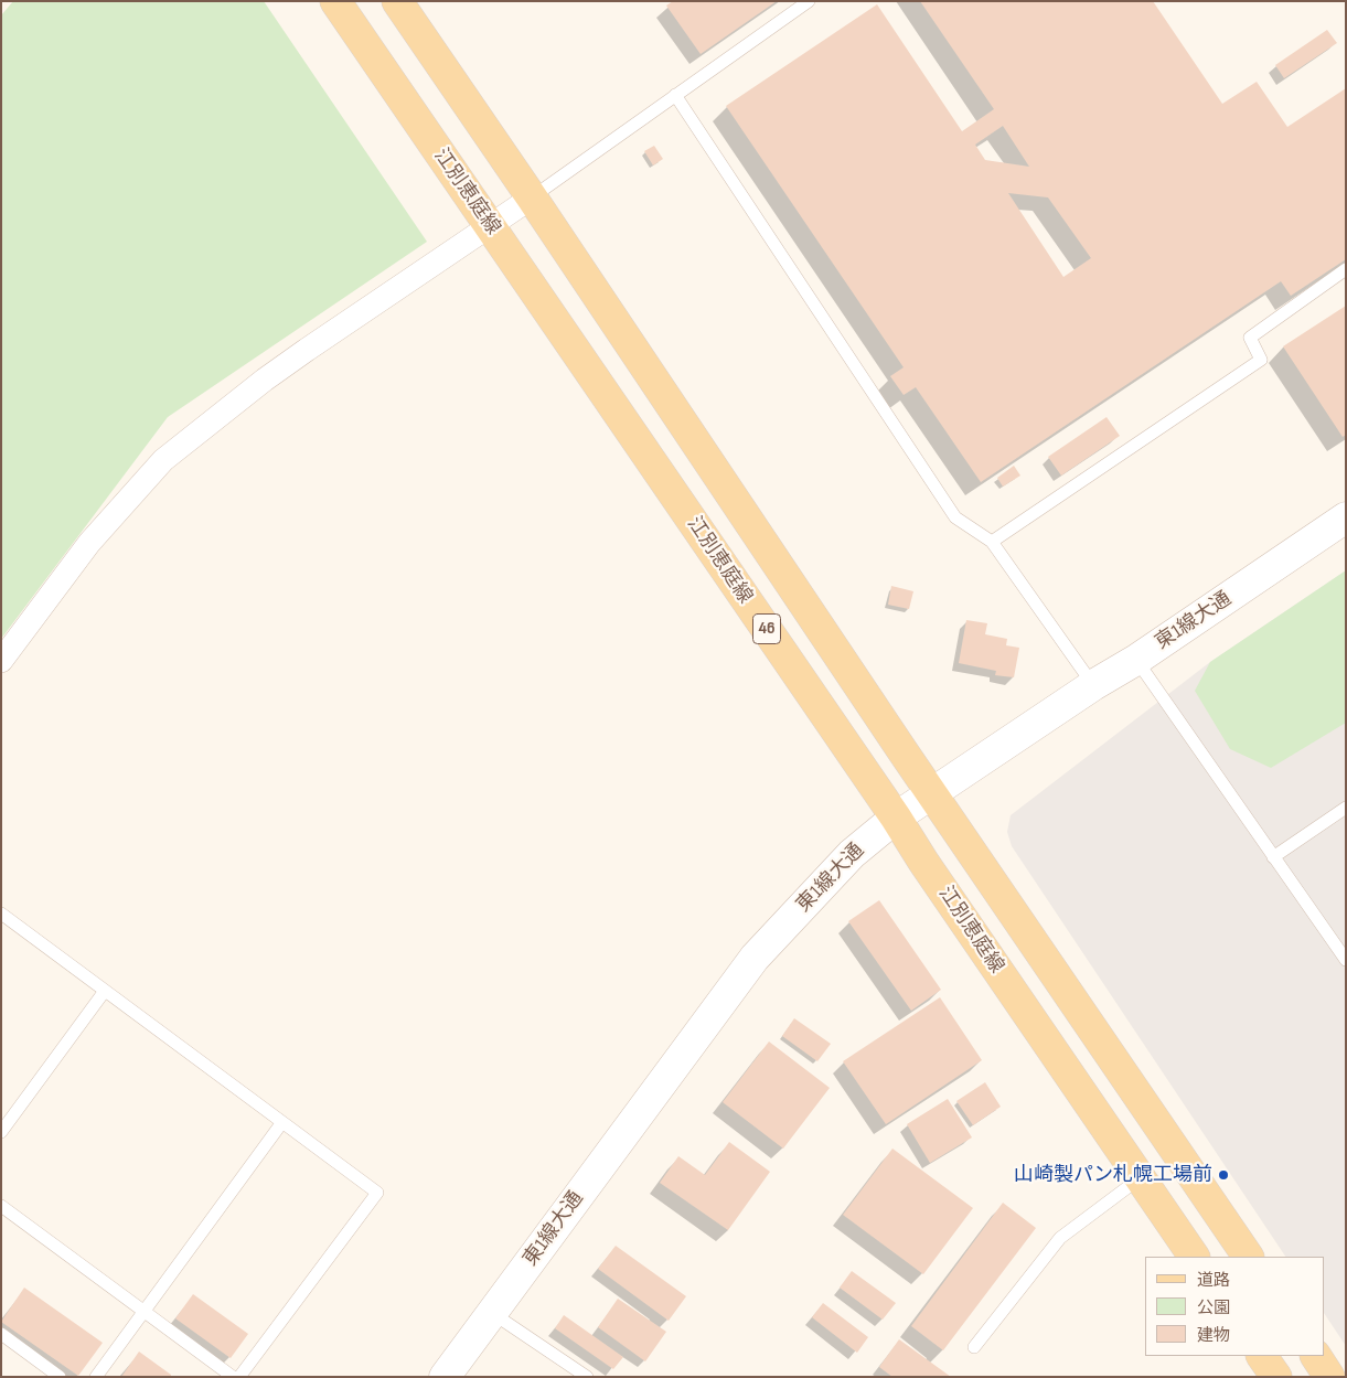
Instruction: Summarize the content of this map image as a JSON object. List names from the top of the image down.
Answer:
{
  "streets": {
    "main road": ["江別恵庭線", "46"],
    "street": ["東1線大通"]
  },
  "crossings": [
    ["江別恵庭線", "東1線大通"],
    ["東1線大通", "46"]
  ],
  "places": ["山崎製パン札幌工場前"],
  "legend": ["道路", "公園", "建物"]
}
